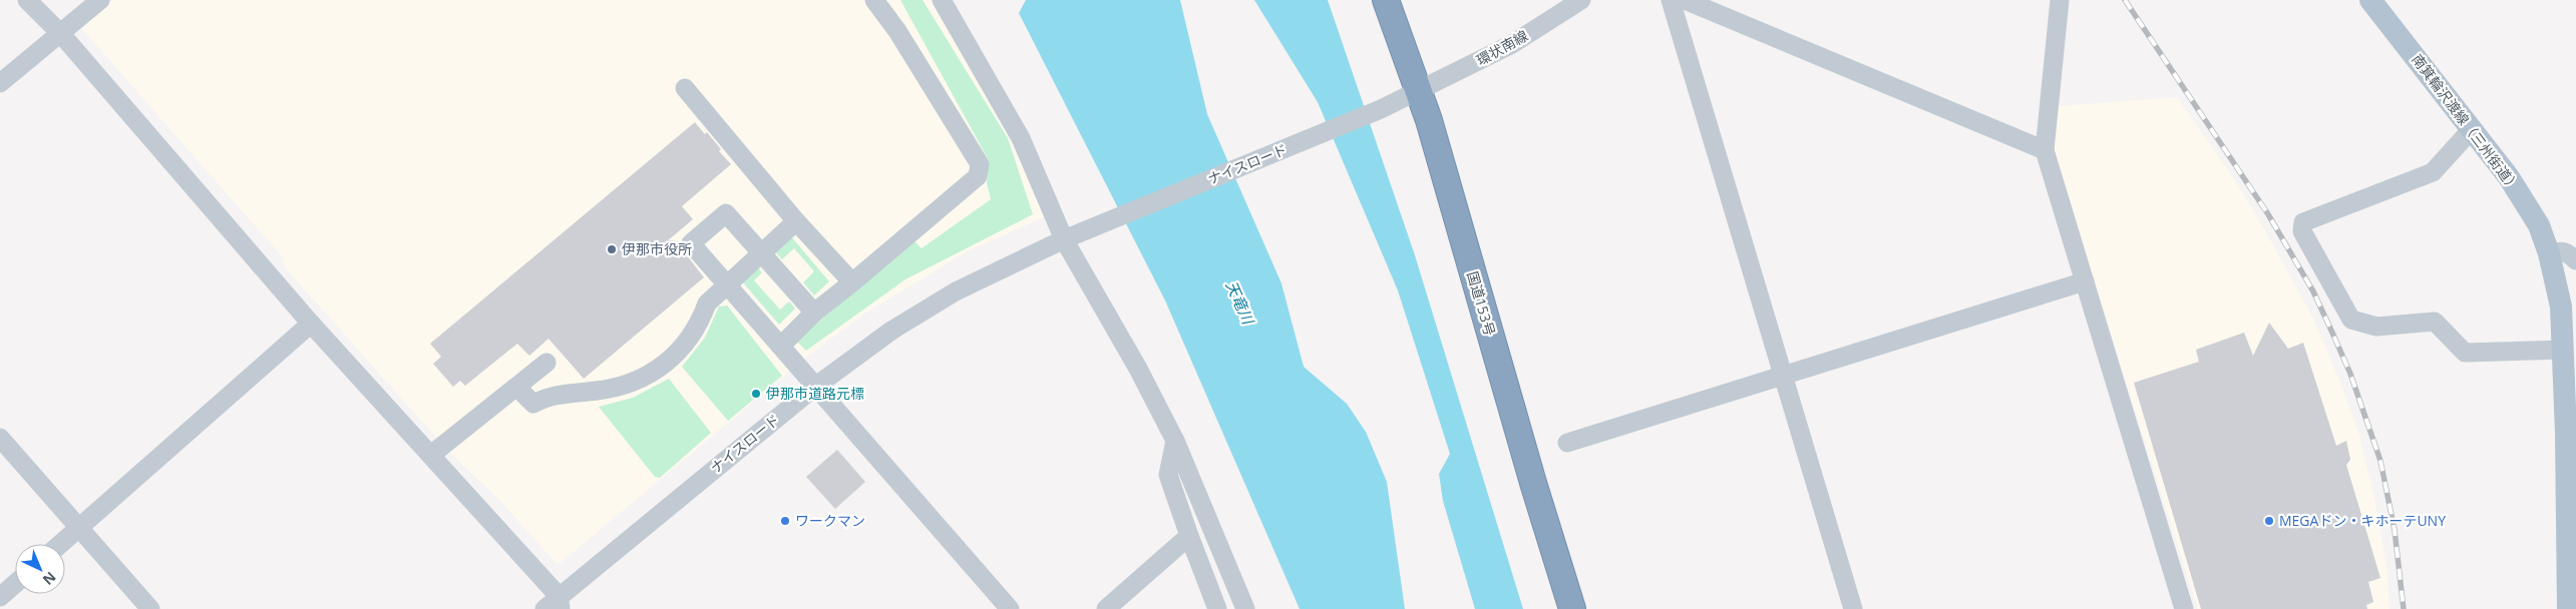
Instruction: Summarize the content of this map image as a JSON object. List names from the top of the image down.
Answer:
{
  "streets": {
    "highway": ["国道153号"],
    "main road": ["南箕輪沢渡線（三州街道）"],
    "street": ["環状南線", "ナイスロード"]
  },
  "crossings": [
    ["環状南線", "ナイスロード"],
    ["環状南線", "国道153号"],
    ["ナイスロード", "国道153号"]
  ],
  "water": ["天竜川"],
  "places": [
    "伊那市役所",
    "伊那市道路元標",
    "ワークマン",
    "MEGAドン・キホーテUNY"
  ],
  "north": "bottom right"
}
